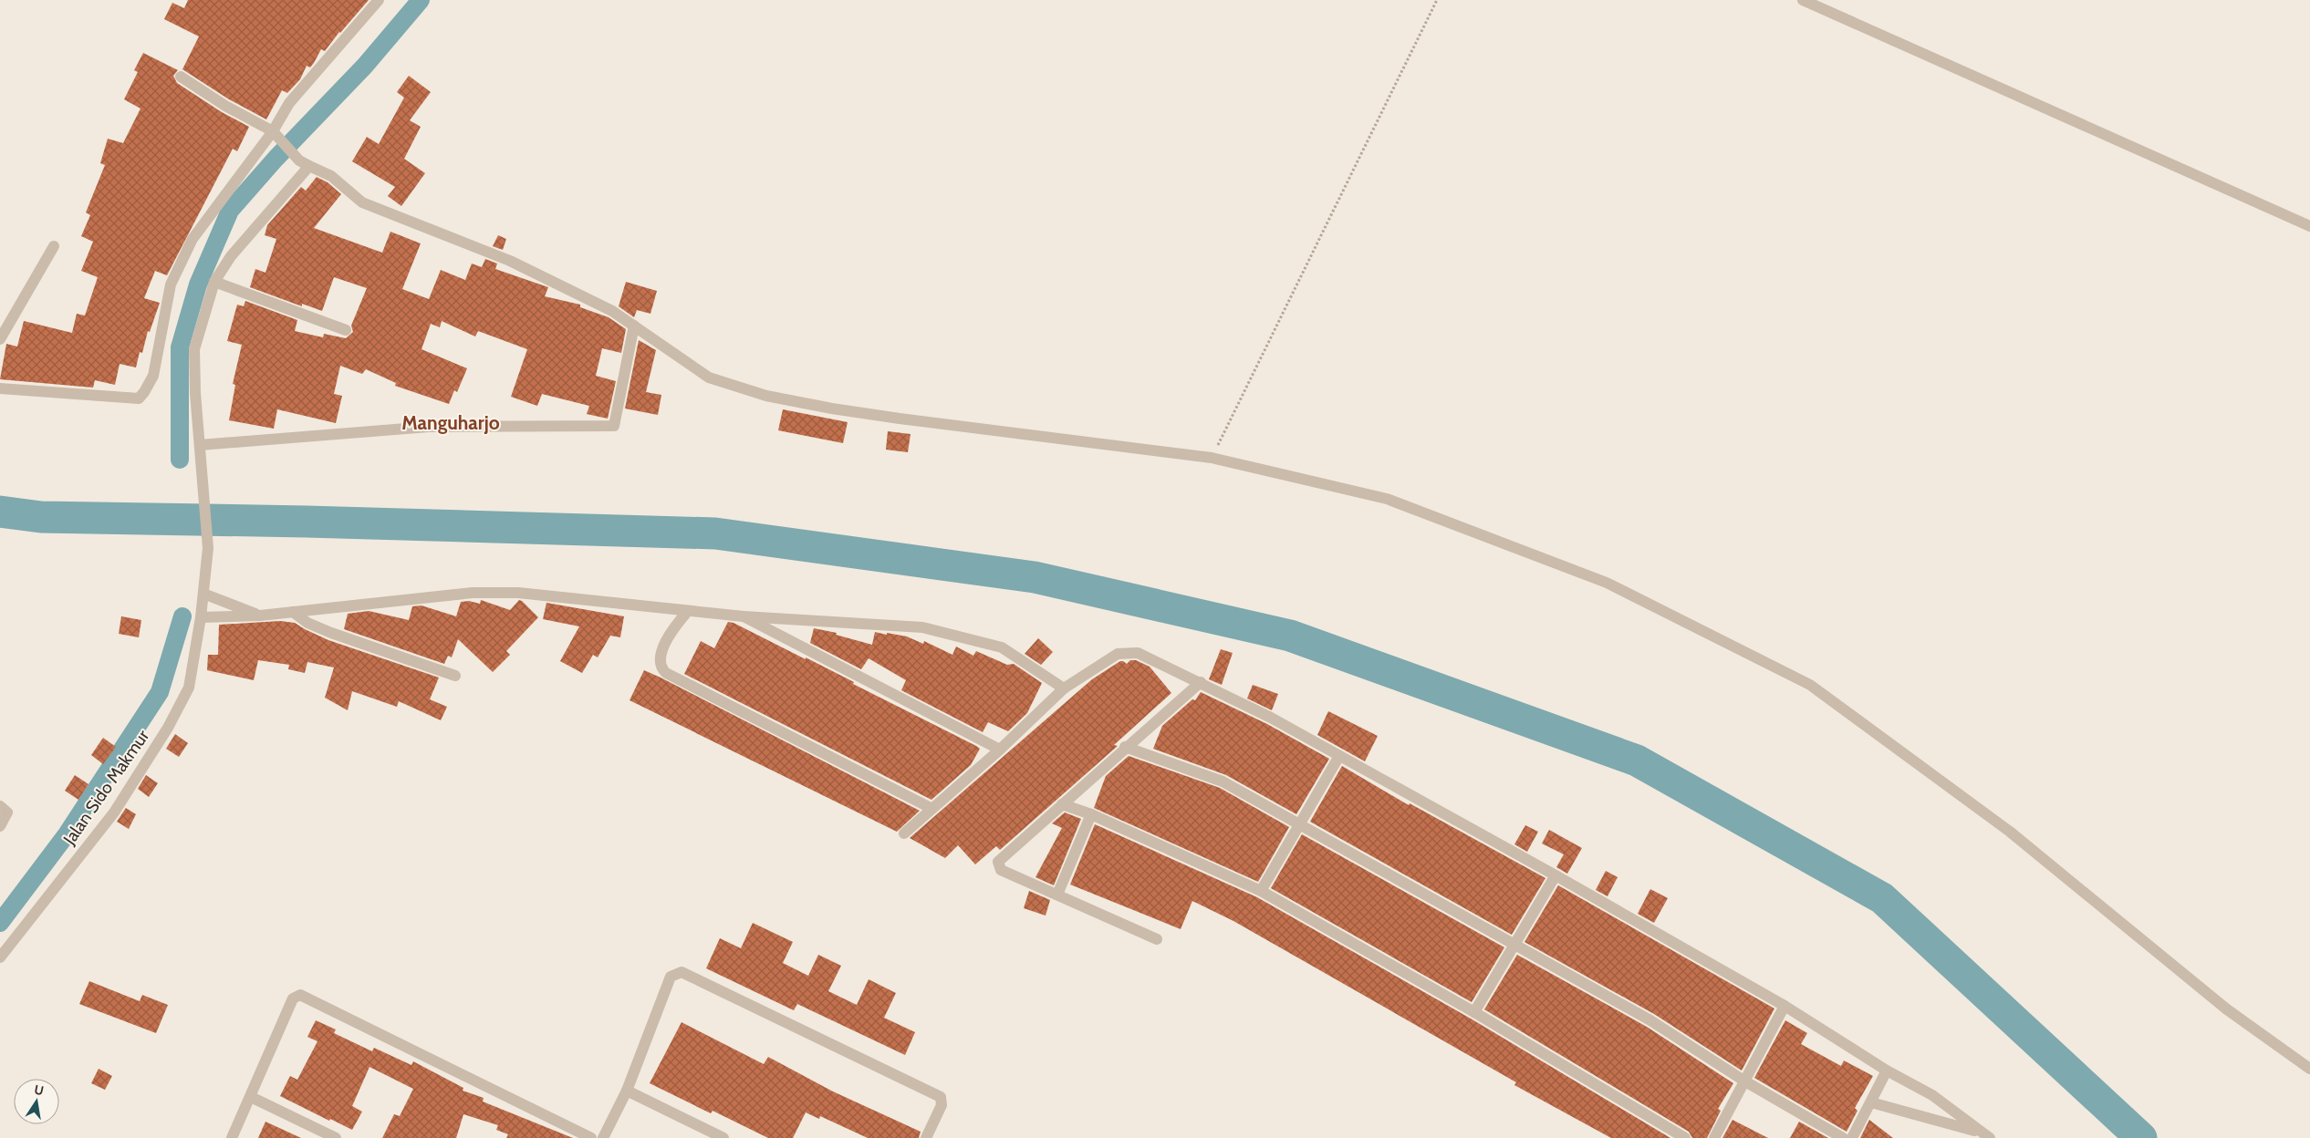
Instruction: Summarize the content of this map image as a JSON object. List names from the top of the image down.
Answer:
{
  "streets": {
    "street": ["Jalan Sido Makmur"]
  },
  "districts": ["Manguharjo"],
  "north": "top"
}
